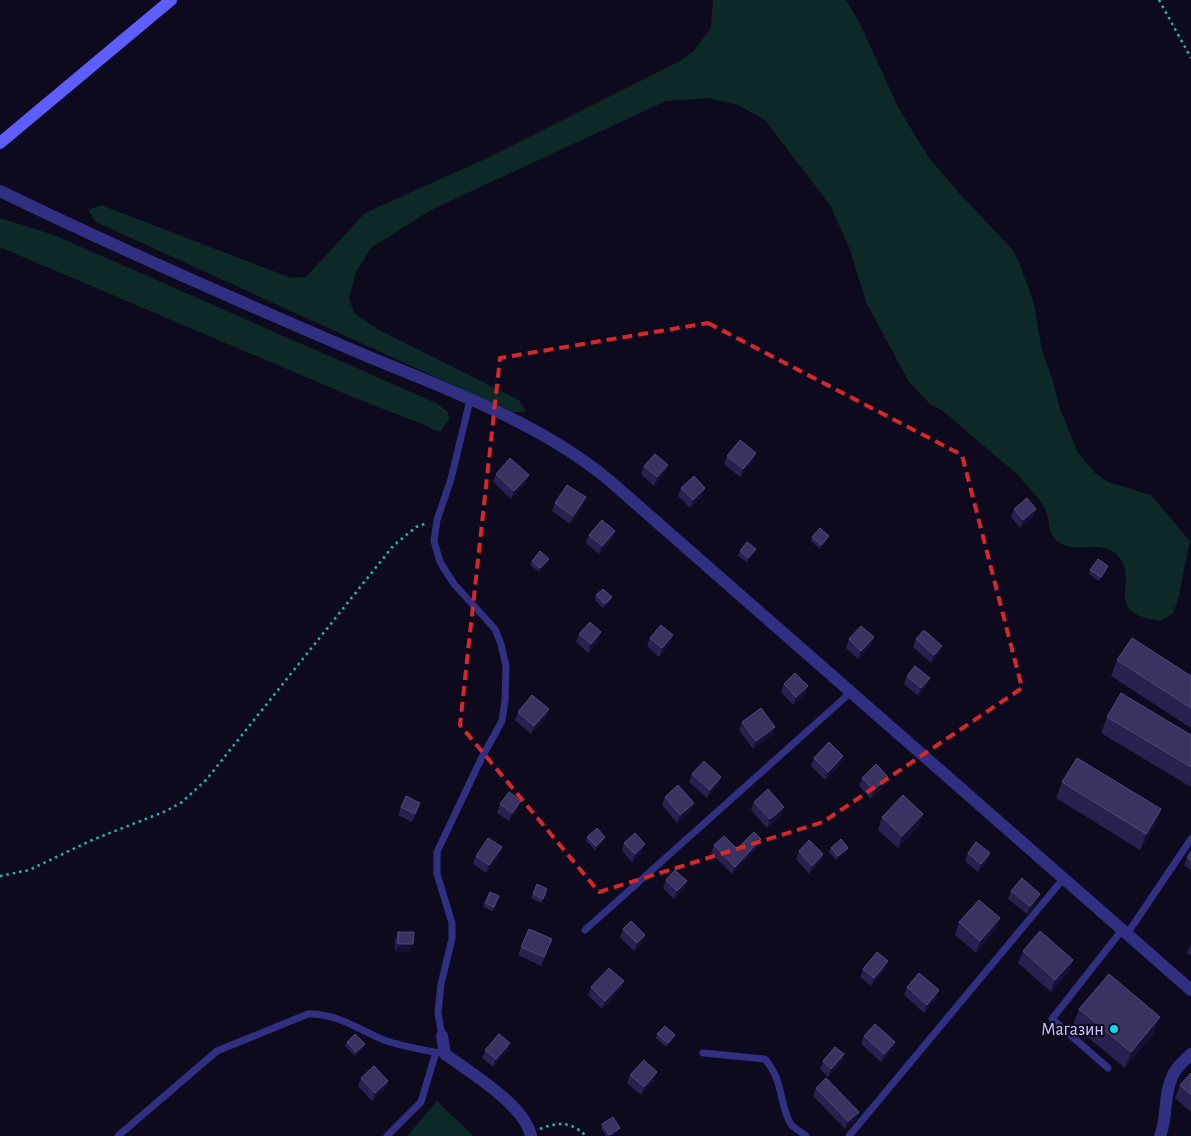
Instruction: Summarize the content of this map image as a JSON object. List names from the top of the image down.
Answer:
{
  "places": ["Магазин"]
}
